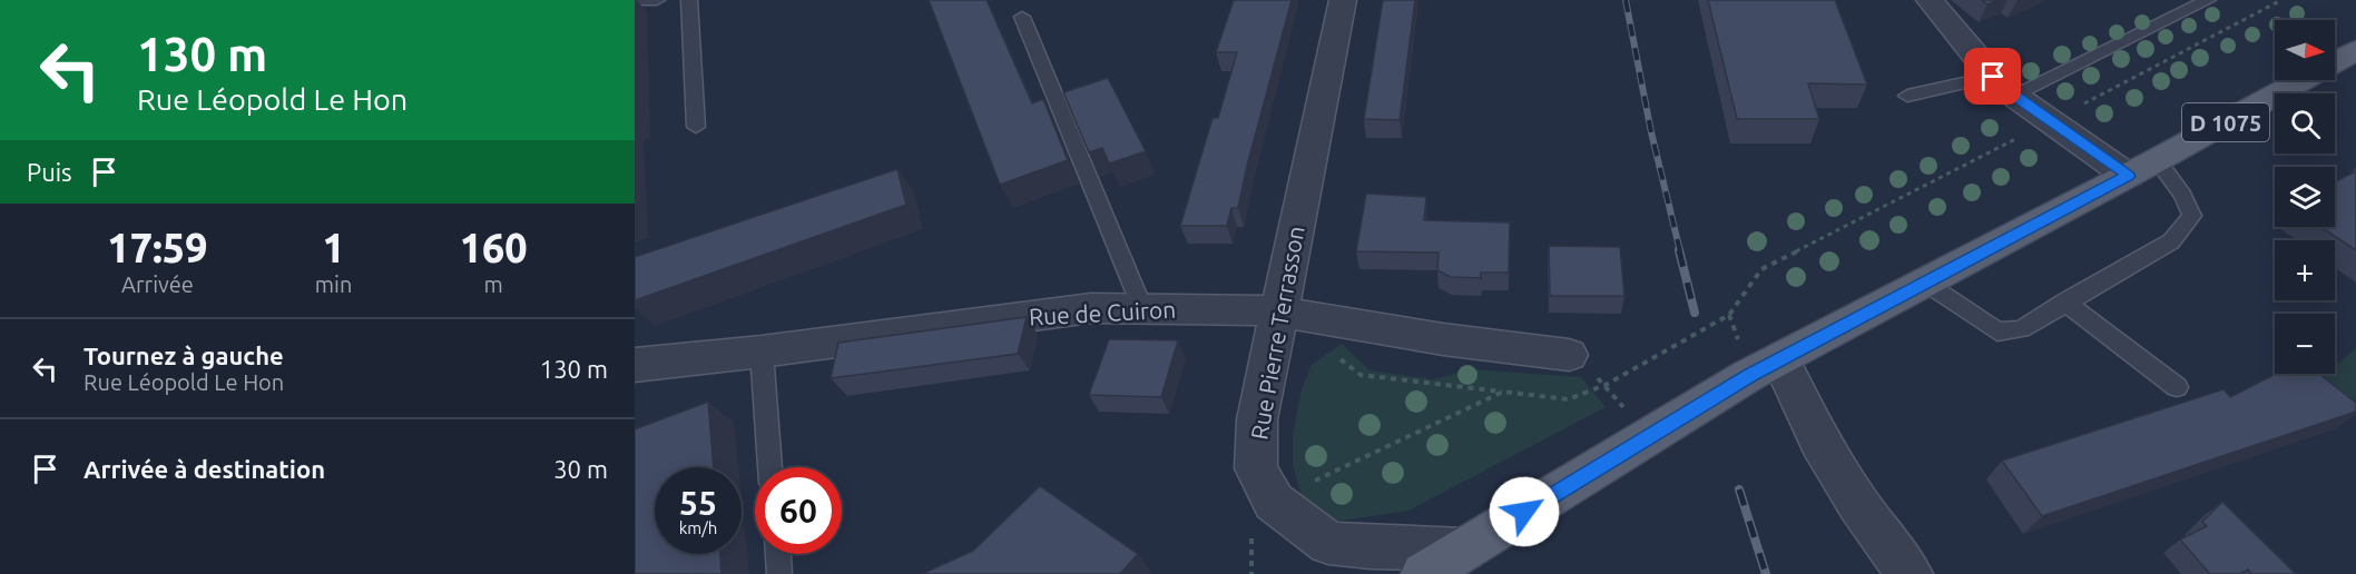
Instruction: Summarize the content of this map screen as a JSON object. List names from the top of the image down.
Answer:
{
  "streets": {
    "main road": ["D 1075"],
    "street": ["Rue de Cuiron", "Rue Pierre Terrasson"]
  },
  "crossings": [
    ["D 1075", "Rue Pierre Terrasson"],
    ["Rue de Cuiron", "Rue Pierre Terrasson"]
  ],
  "north": "right",
  "page": {
    "turn": ["130 m", "Rue Léopold Le Hon"],
    "map_buttons": ["+", "−"],
    "then": "Puis",
    "eta": [
      "17:59",
      "Arrivée",
      "1",
      "min",
      "160",
      "m"
    ],
    "list": [
      {
        "name": "Tournez à gauche",
        "note": "Rue Léopold Le Hon",
        "value": "130 m"
      },
      {
        "name": "Arrivée à destination",
        "value": "30 m"
      }
    ],
    "speed": "55 km/h",
    "limit": "60"
  }
}
